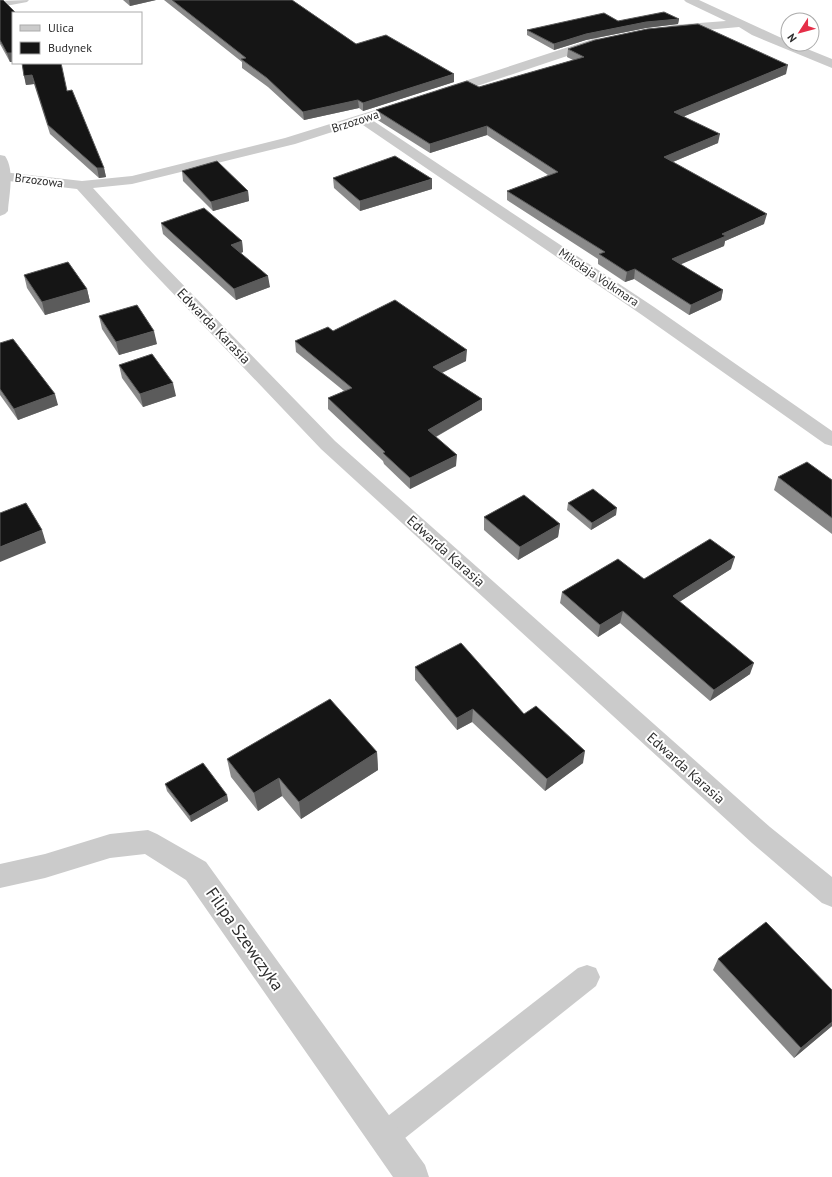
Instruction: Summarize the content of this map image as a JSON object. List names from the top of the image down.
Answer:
{
  "streets": {
    "street": [
      "Brzozowa",
      "Mikołaja Volkmara",
      "Edwarda Karasia",
      "Filipa Szewczyka"
    ]
  },
  "crossings": [
    ["Brzozowa", "Mikołaja Volkmara"],
    ["Brzozowa", "Edwarda Karasia"]
  ],
  "legend": ["Ulica", "Budynek"],
  "north": "bottom left"
}
